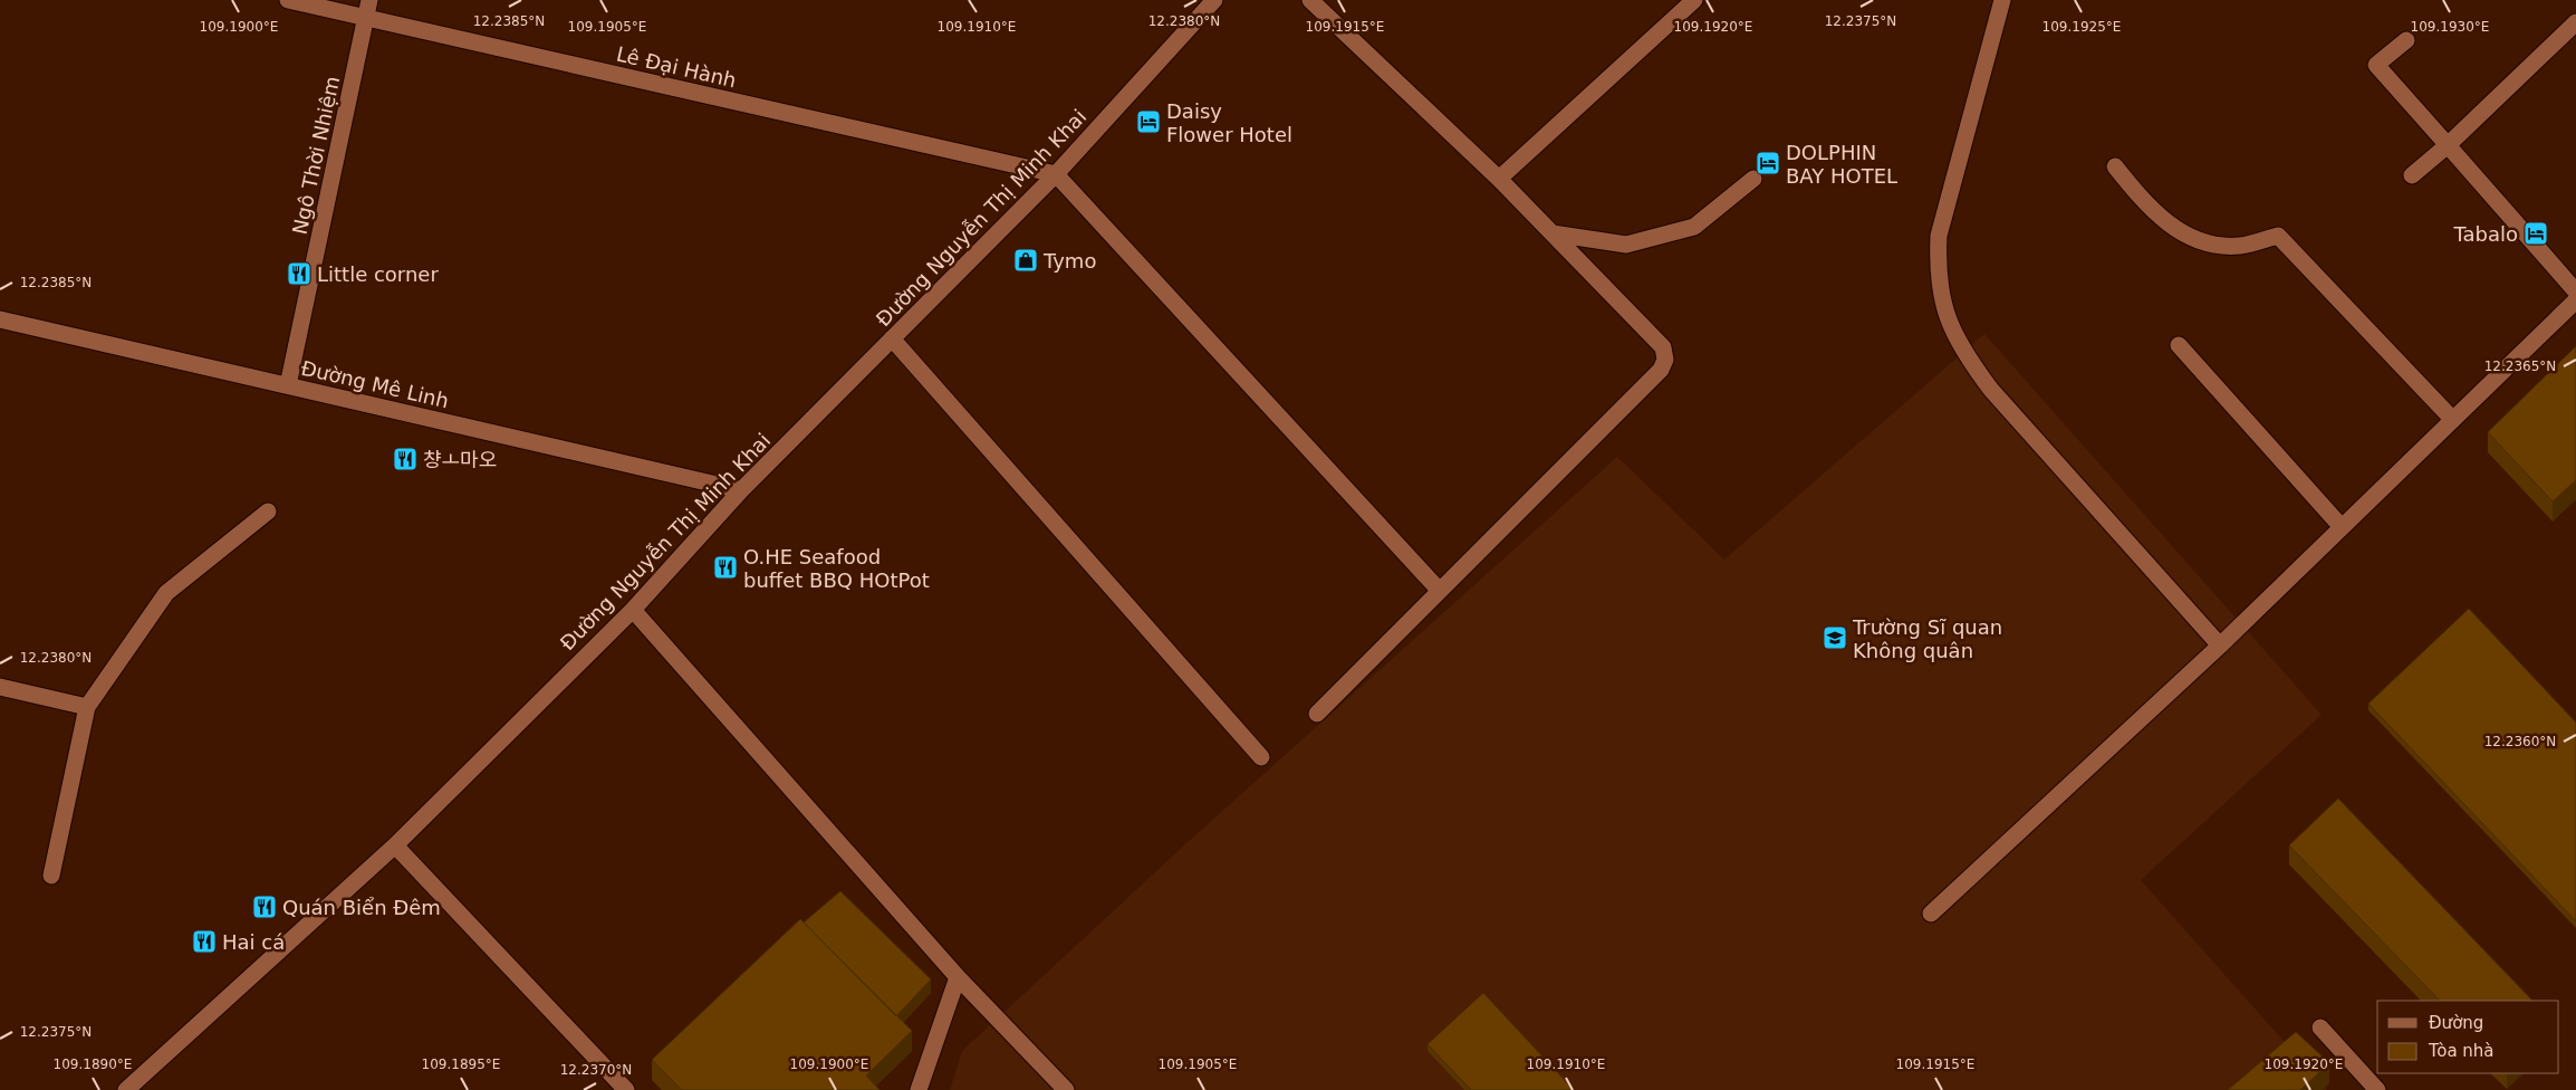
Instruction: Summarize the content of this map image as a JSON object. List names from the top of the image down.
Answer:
{
  "streets": {
    "street": [
      "Lê Đại Hành",
      "Ngô Thời Nhiệm",
      "Đường Nguyễn Thị Minh Khai",
      "Đường Mê Linh"
    ]
  },
  "crossings": [
    ["Lê Đại Hành", "Ngô Thời Nhiệm"],
    ["Lê Đại Hành", "Đường Nguyễn Thị Minh Khai"],
    ["Ngô Thời Nhiệm", "Đường Mê Linh"],
    ["Đường Nguyễn Thị Minh Khai", "Đường Mê Linh"]
  ],
  "places": {
    "hotel": ["Daisy Flower Hotel", "DOLPHIN BAY HOTEL", "Tabalo"],
    "shop": ["Tymo"],
    "restaurant": [
      "Little corner",
      "챵ㅗ마오",
      "O.HE Seafood buffet BBQ HOtPot",
      "Quán Biển Đêm",
      "Hai cá"
    ],
    "school or university": ["Trường Sĩ quan Không quân"]
  },
  "legend": ["Đường", "Tòa nhà"],
  "coordinates": [
    "12.2380°N",
    "12.2375°N",
    "12.2385°N",
    "109.1900°E",
    "109.1905°E",
    "109.1910°E",
    "109.1915°E",
    "109.1920°E",
    "109.1925°E",
    "109.1930°E",
    "12.2365°N",
    "12.2360°N",
    "109.1890°E",
    "109.1895°E",
    "12.2370°N"
  ]
}
